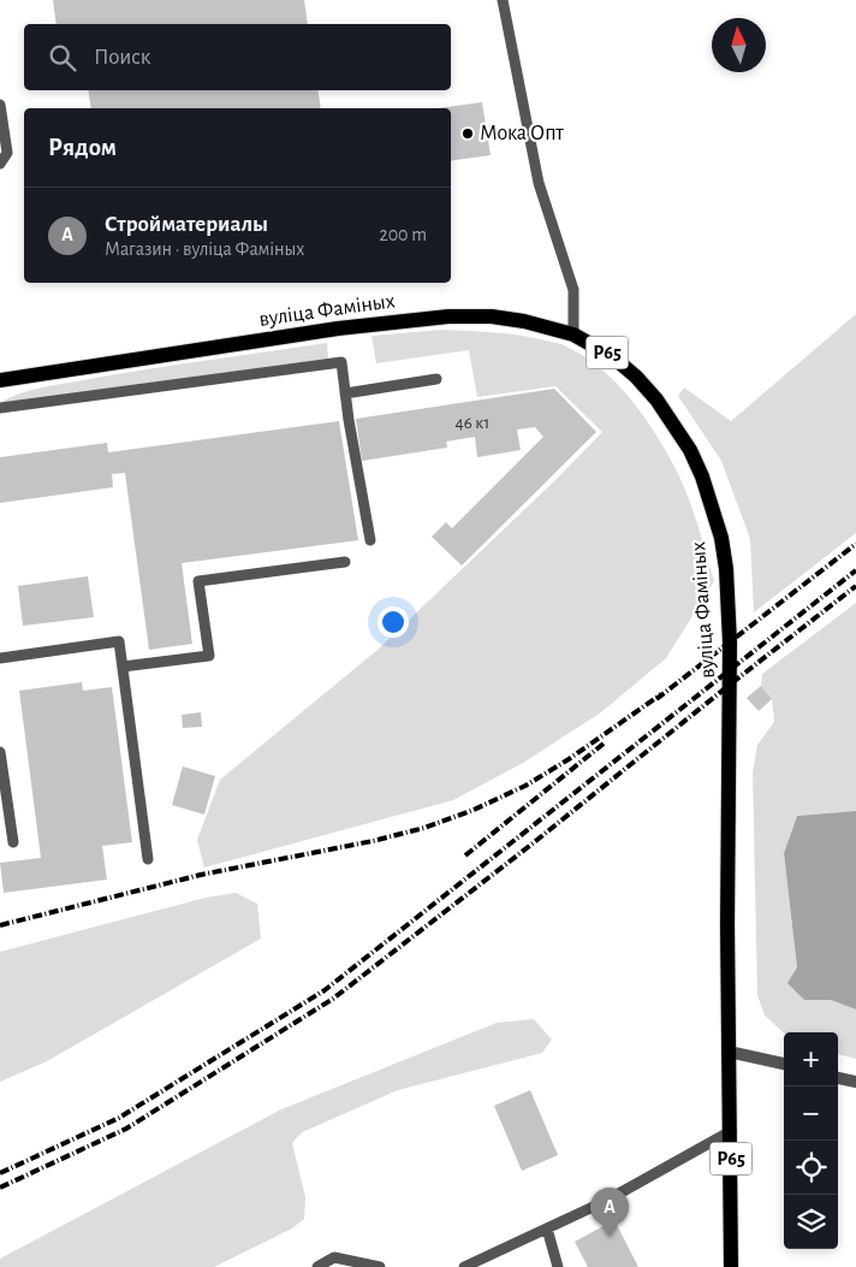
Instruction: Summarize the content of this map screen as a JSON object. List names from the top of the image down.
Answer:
{
  "streets": {
    "main road": ["вуліца Фаміных", "Р65"]
  },
  "places": ["Мока Опт"],
  "house_numbers": ["46 к1"],
  "north": "top",
  "page": {
    "search": "Поиск",
    "heading": "Рядом",
    "list": [
      {
        "mark": "A",
        "name": "Стройматериалы",
        "note": "Магазин · вуліца Фаміных",
        "value": "200 m"
      }
    ],
    "map_buttons": ["+", "−"],
    "pins": "A"
  }
}
